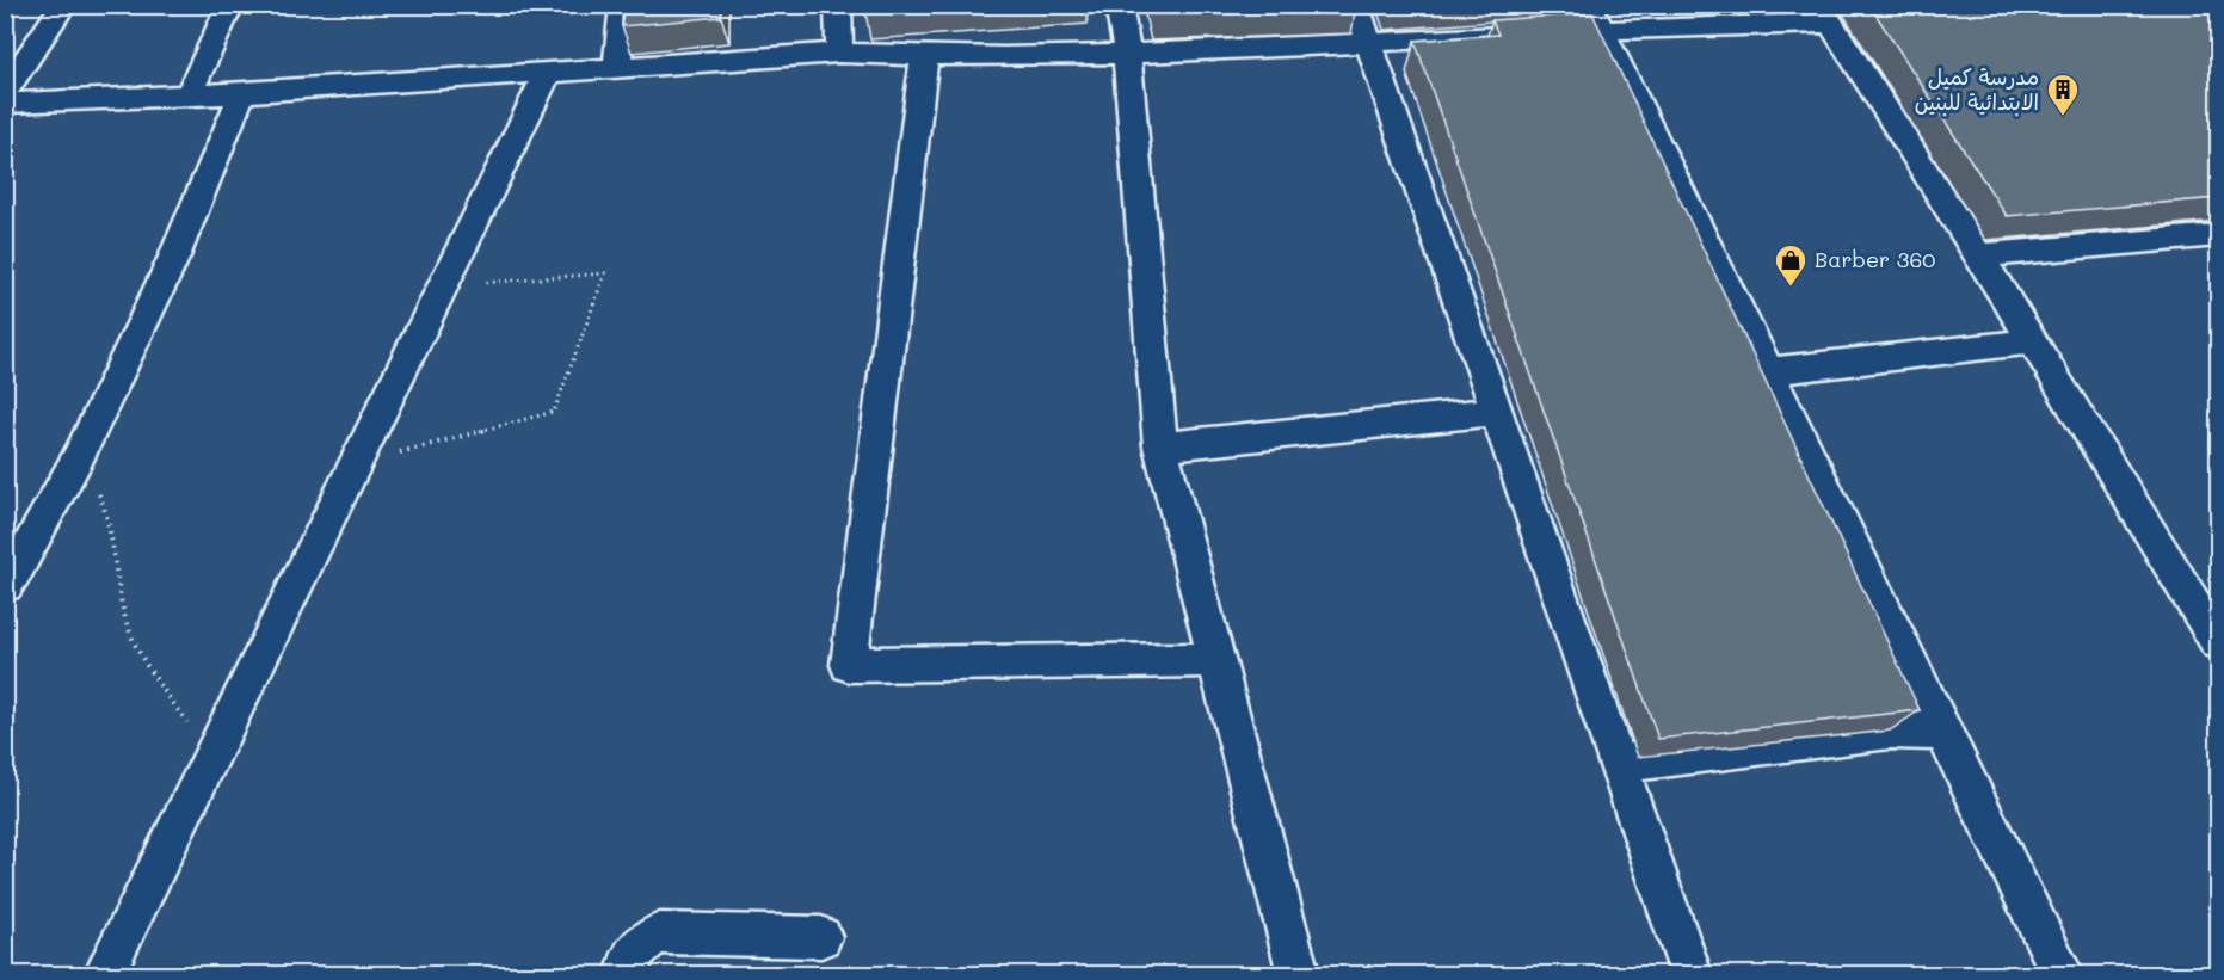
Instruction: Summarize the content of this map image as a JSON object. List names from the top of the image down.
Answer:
{
  "places": {
    "building": ["مدرسة كميل الابتدائية للبنين"],
    "shop": ["Barber 360"]
  }
}
